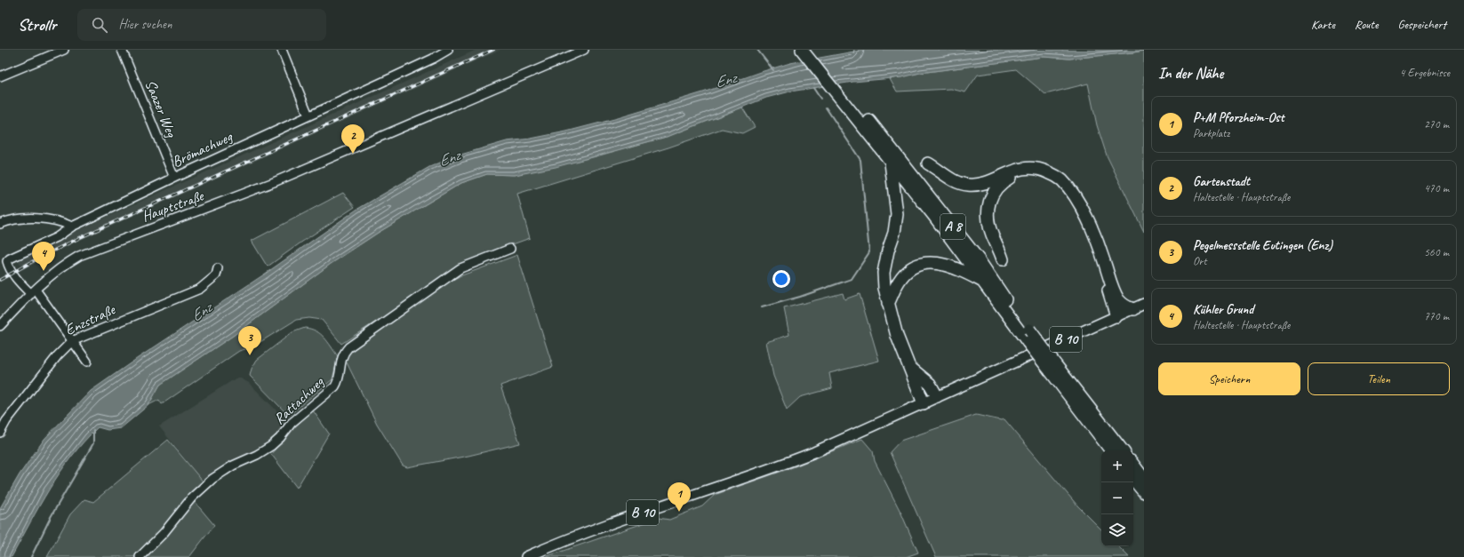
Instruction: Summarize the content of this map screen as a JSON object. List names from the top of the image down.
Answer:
{
  "streets": {
    "highway": ["A 8"],
    "main road": ["B 10"],
    "street": [
      "Saazer Weg",
      "Brömachweg",
      "Hauptstraße",
      "Enzstraße",
      "Rattachweg"
    ]
  },
  "crossings": [
    ["Saazer Weg", "Brömachweg"],
    ["Brömachweg", "Hauptstraße"]
  ],
  "water": ["Enz"],
  "page": {
    "header": "Strollr",
    "search": "Hier suchen",
    "nav": ["Karte", "Route", "Gespeichert"],
    "heading": ["In der Nähe", "4 Ergebnisse"],
    "list": [
      {
        "mark": "1",
        "name": "P+M Pforzheim-Ost",
        "note": "Parkplatz",
        "value": "270 m"
      },
      {
        "mark": "2",
        "name": "Gartenstadt",
        "note": "Haltestelle · Hauptstraße",
        "value": "470 m"
      },
      {
        "mark": "3",
        "name": "Pegelmessstelle Eutingen (Enz)",
        "note": "Ort",
        "value": "560 m"
      },
      {
        "mark": "4",
        "name": "Kühler Grund",
        "note": "Haltestelle · Hauptstraße",
        "value": "770 m"
      }
    ],
    "pins": [
      "2",
      "4",
      "3",
      "1"
    ],
    "buttons": ["Speichern", "Teilen"],
    "map_buttons": ["+", "−"]
  }
}
